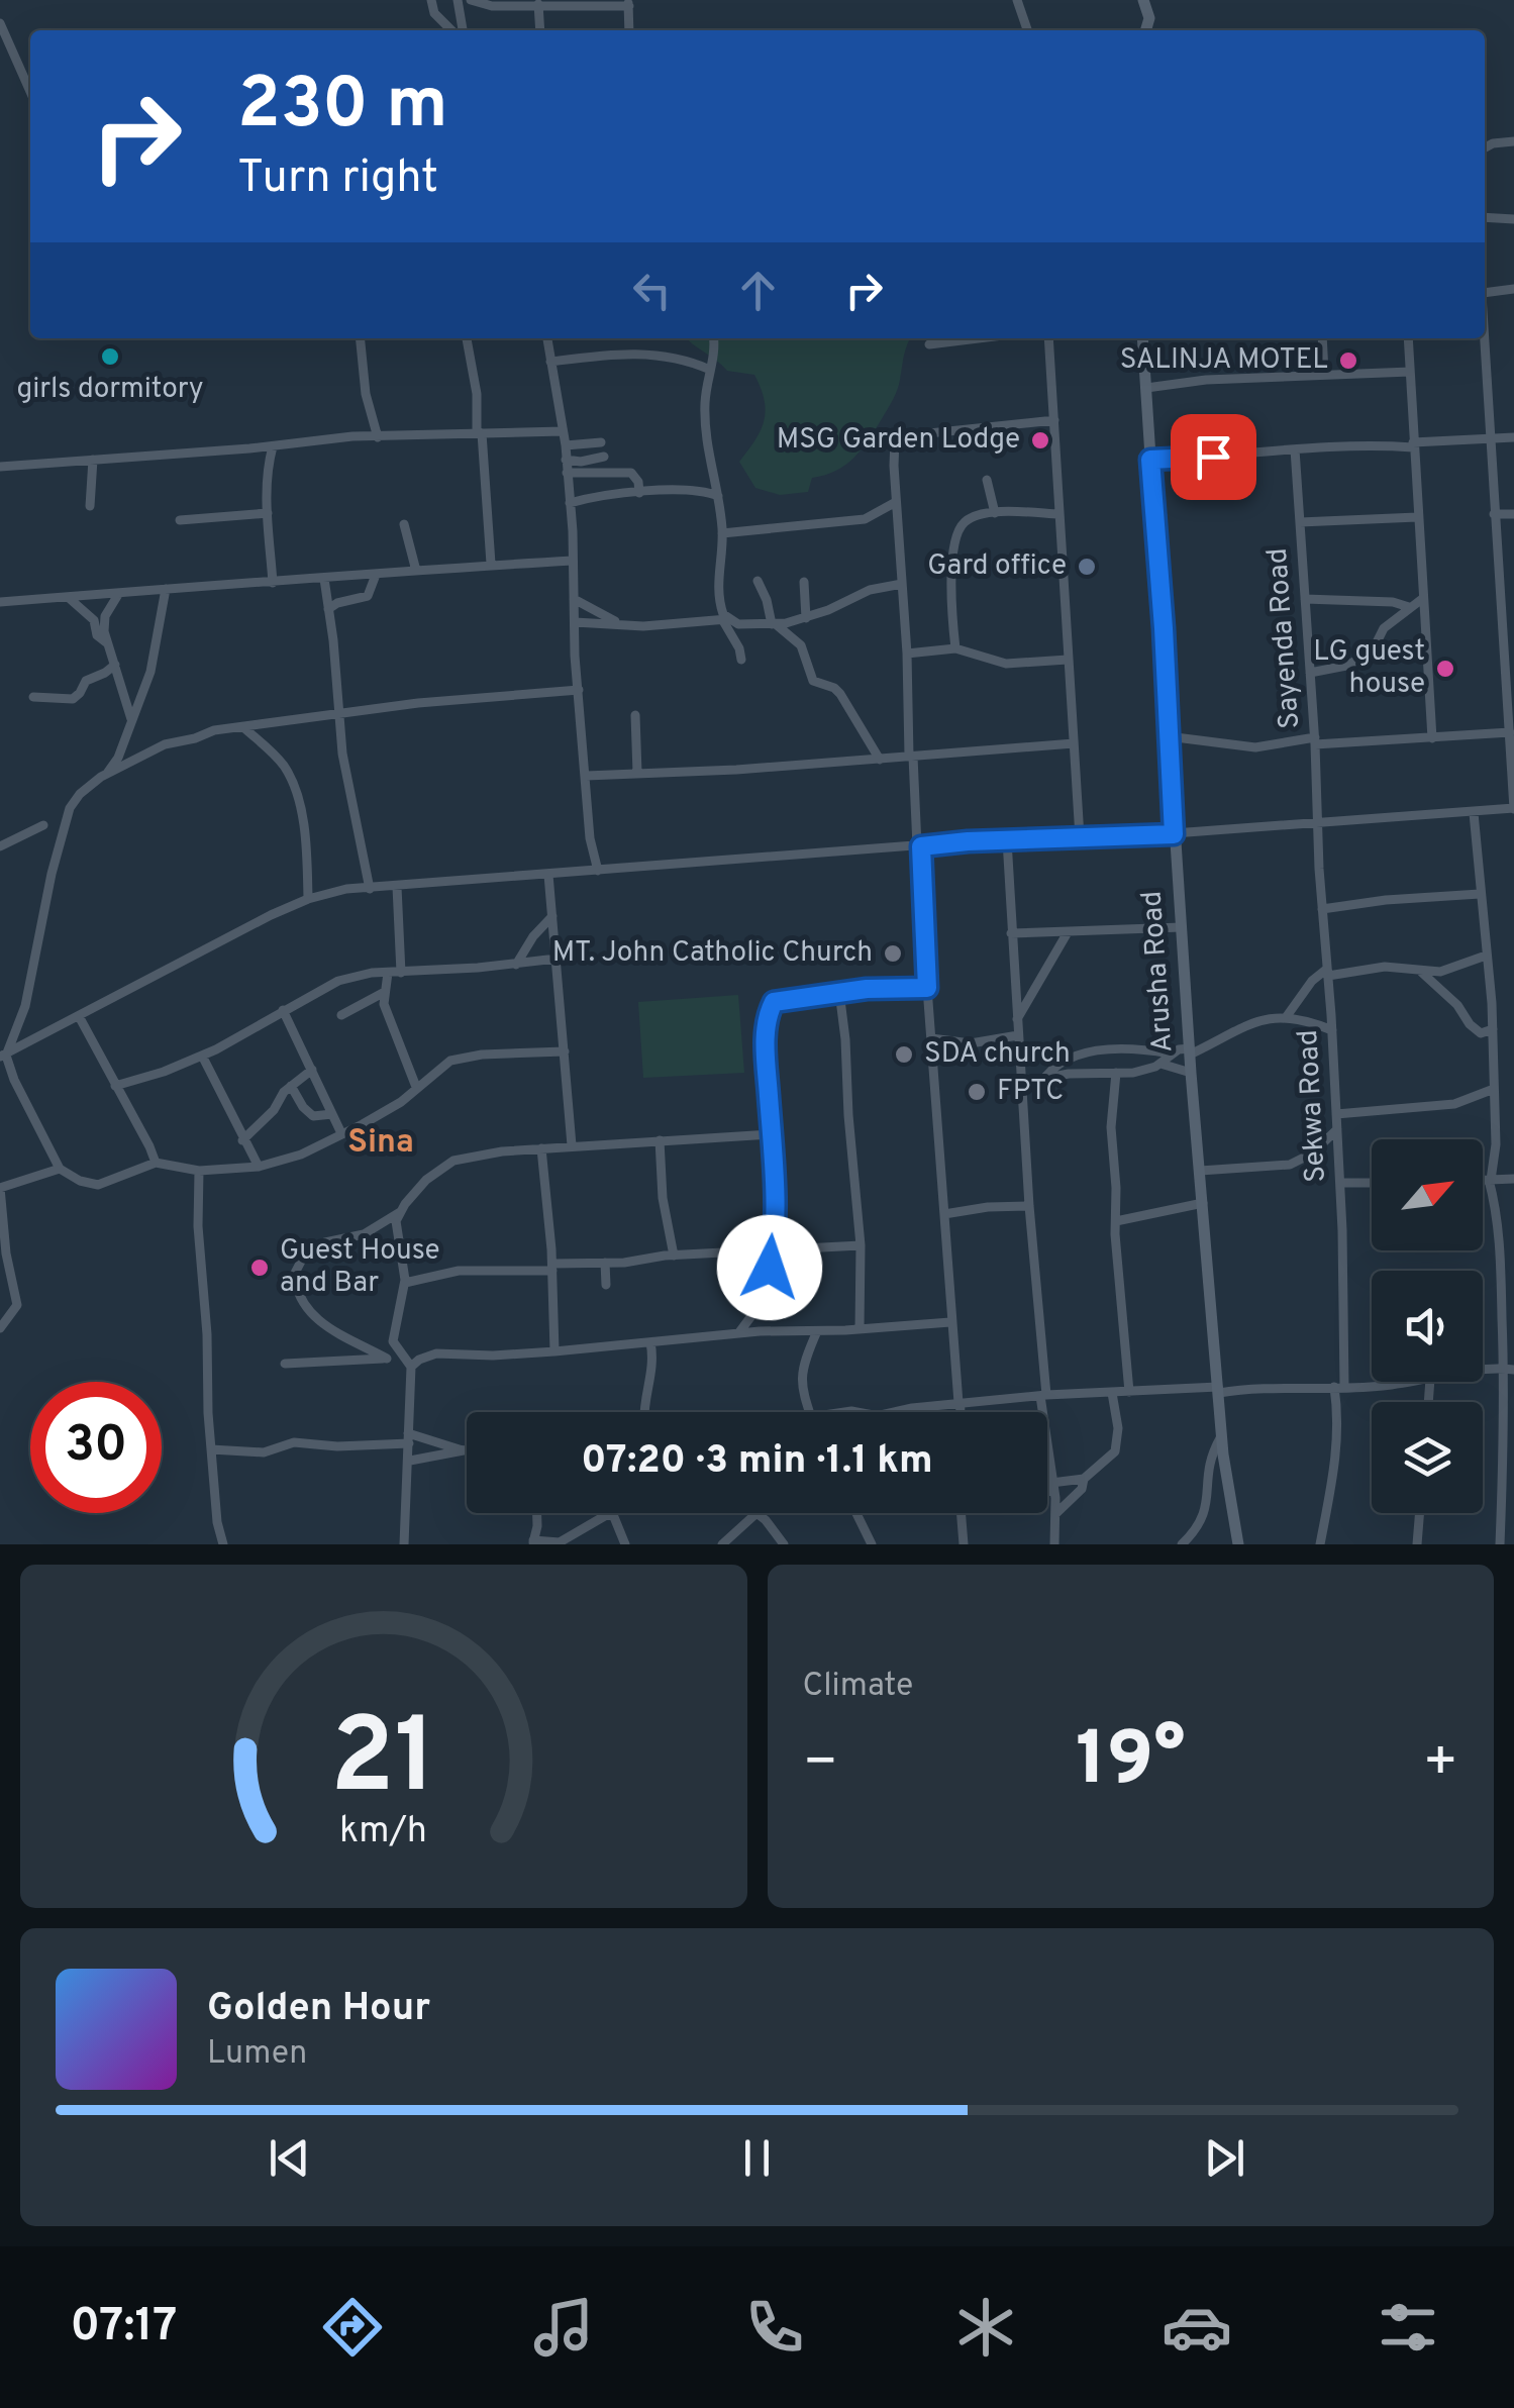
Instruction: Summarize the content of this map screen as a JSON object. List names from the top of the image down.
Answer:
{
  "streets": {
    "main road": ["Arusha Road"],
    "street": ["Sayenda Road", "Sekwa Road"]
  },
  "crossings": [
    ["Sayenda Road", "Sekwa Road"],
    ["Arusha Road", "Sekwa Road"]
  ],
  "districts": ["Sina"],
  "places": [
    "girls dormitory",
    "SALINJA MOTEL",
    "MSG Garden Lodge",
    "Gard office",
    "LG guest house",
    "MT. John Catholic Church",
    "SDA church",
    "FPTC",
    "Guest House and Bar"
  ],
  "north": "top right",
  "page": {
    "turn": ["230 m", "Turn right"],
    "limit": "30",
    "trip": "07:20 · 3 min · 1.1 km",
    "tile": "Climate",
    "heat": ["−", "19°", "+"],
    "song": ["Golden Hour", "Lumen"],
    "tabs": "07:17",
    "gauge": ["21", "km/h"]
  }
}
